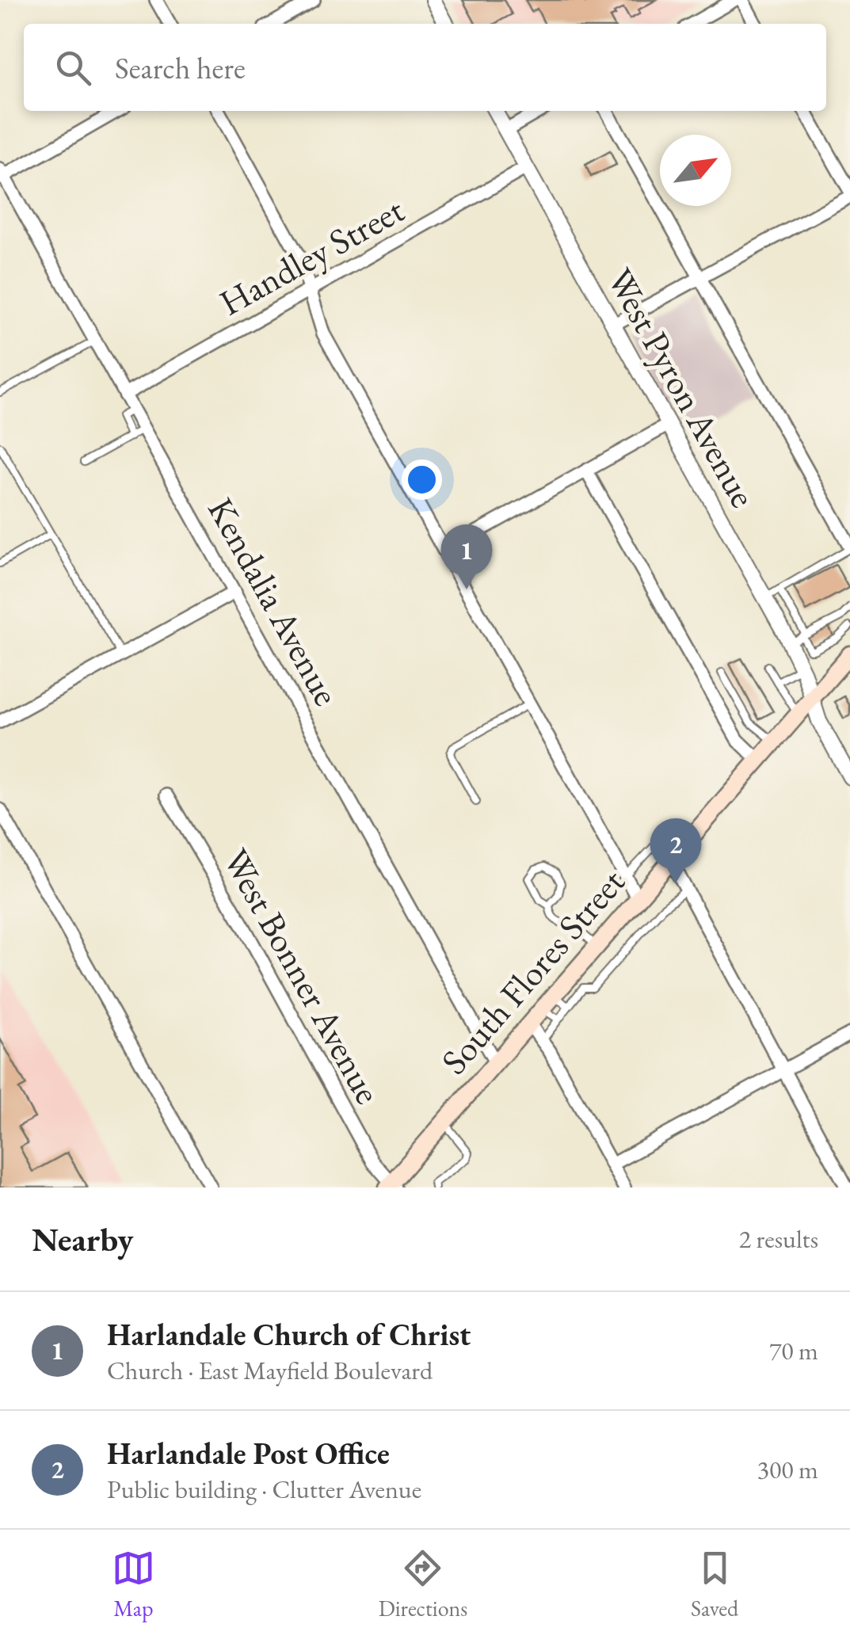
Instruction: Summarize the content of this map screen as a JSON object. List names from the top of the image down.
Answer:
{
  "streets": {
    "main road": ["South Flores Street"],
    "street": [
      "Handley Street",
      "West Pyron Avenue",
      "Kendalia Avenue",
      "West Bonner Avenue"
    ]
  },
  "crossings": [
    ["Handley Street", "West Pyron Avenue"],
    ["Handley Street", "Kendalia Avenue"],
    ["West Pyron Avenue", "South Flores Street"],
    ["Kendalia Avenue", "South Flores Street"],
    ["South Flores Street", "West Bonner Avenue"]
  ],
  "north": "top right",
  "page": {
    "search": "Search here",
    "pins": ["1", "2"],
    "heading": ["Nearby", "2 results"],
    "list": [
      {
        "mark": "1",
        "name": "Harlandale Church of Christ",
        "note": "Church · East Mayfield Boulevard",
        "value": "70 m"
      },
      {
        "mark": "2",
        "name": "Harlandale Post Office",
        "note": "Public building · Clutter Avenue",
        "value": "300 m"
      }
    ],
    "nav": ["Map", "Directions", "Saved"]
  }
}
